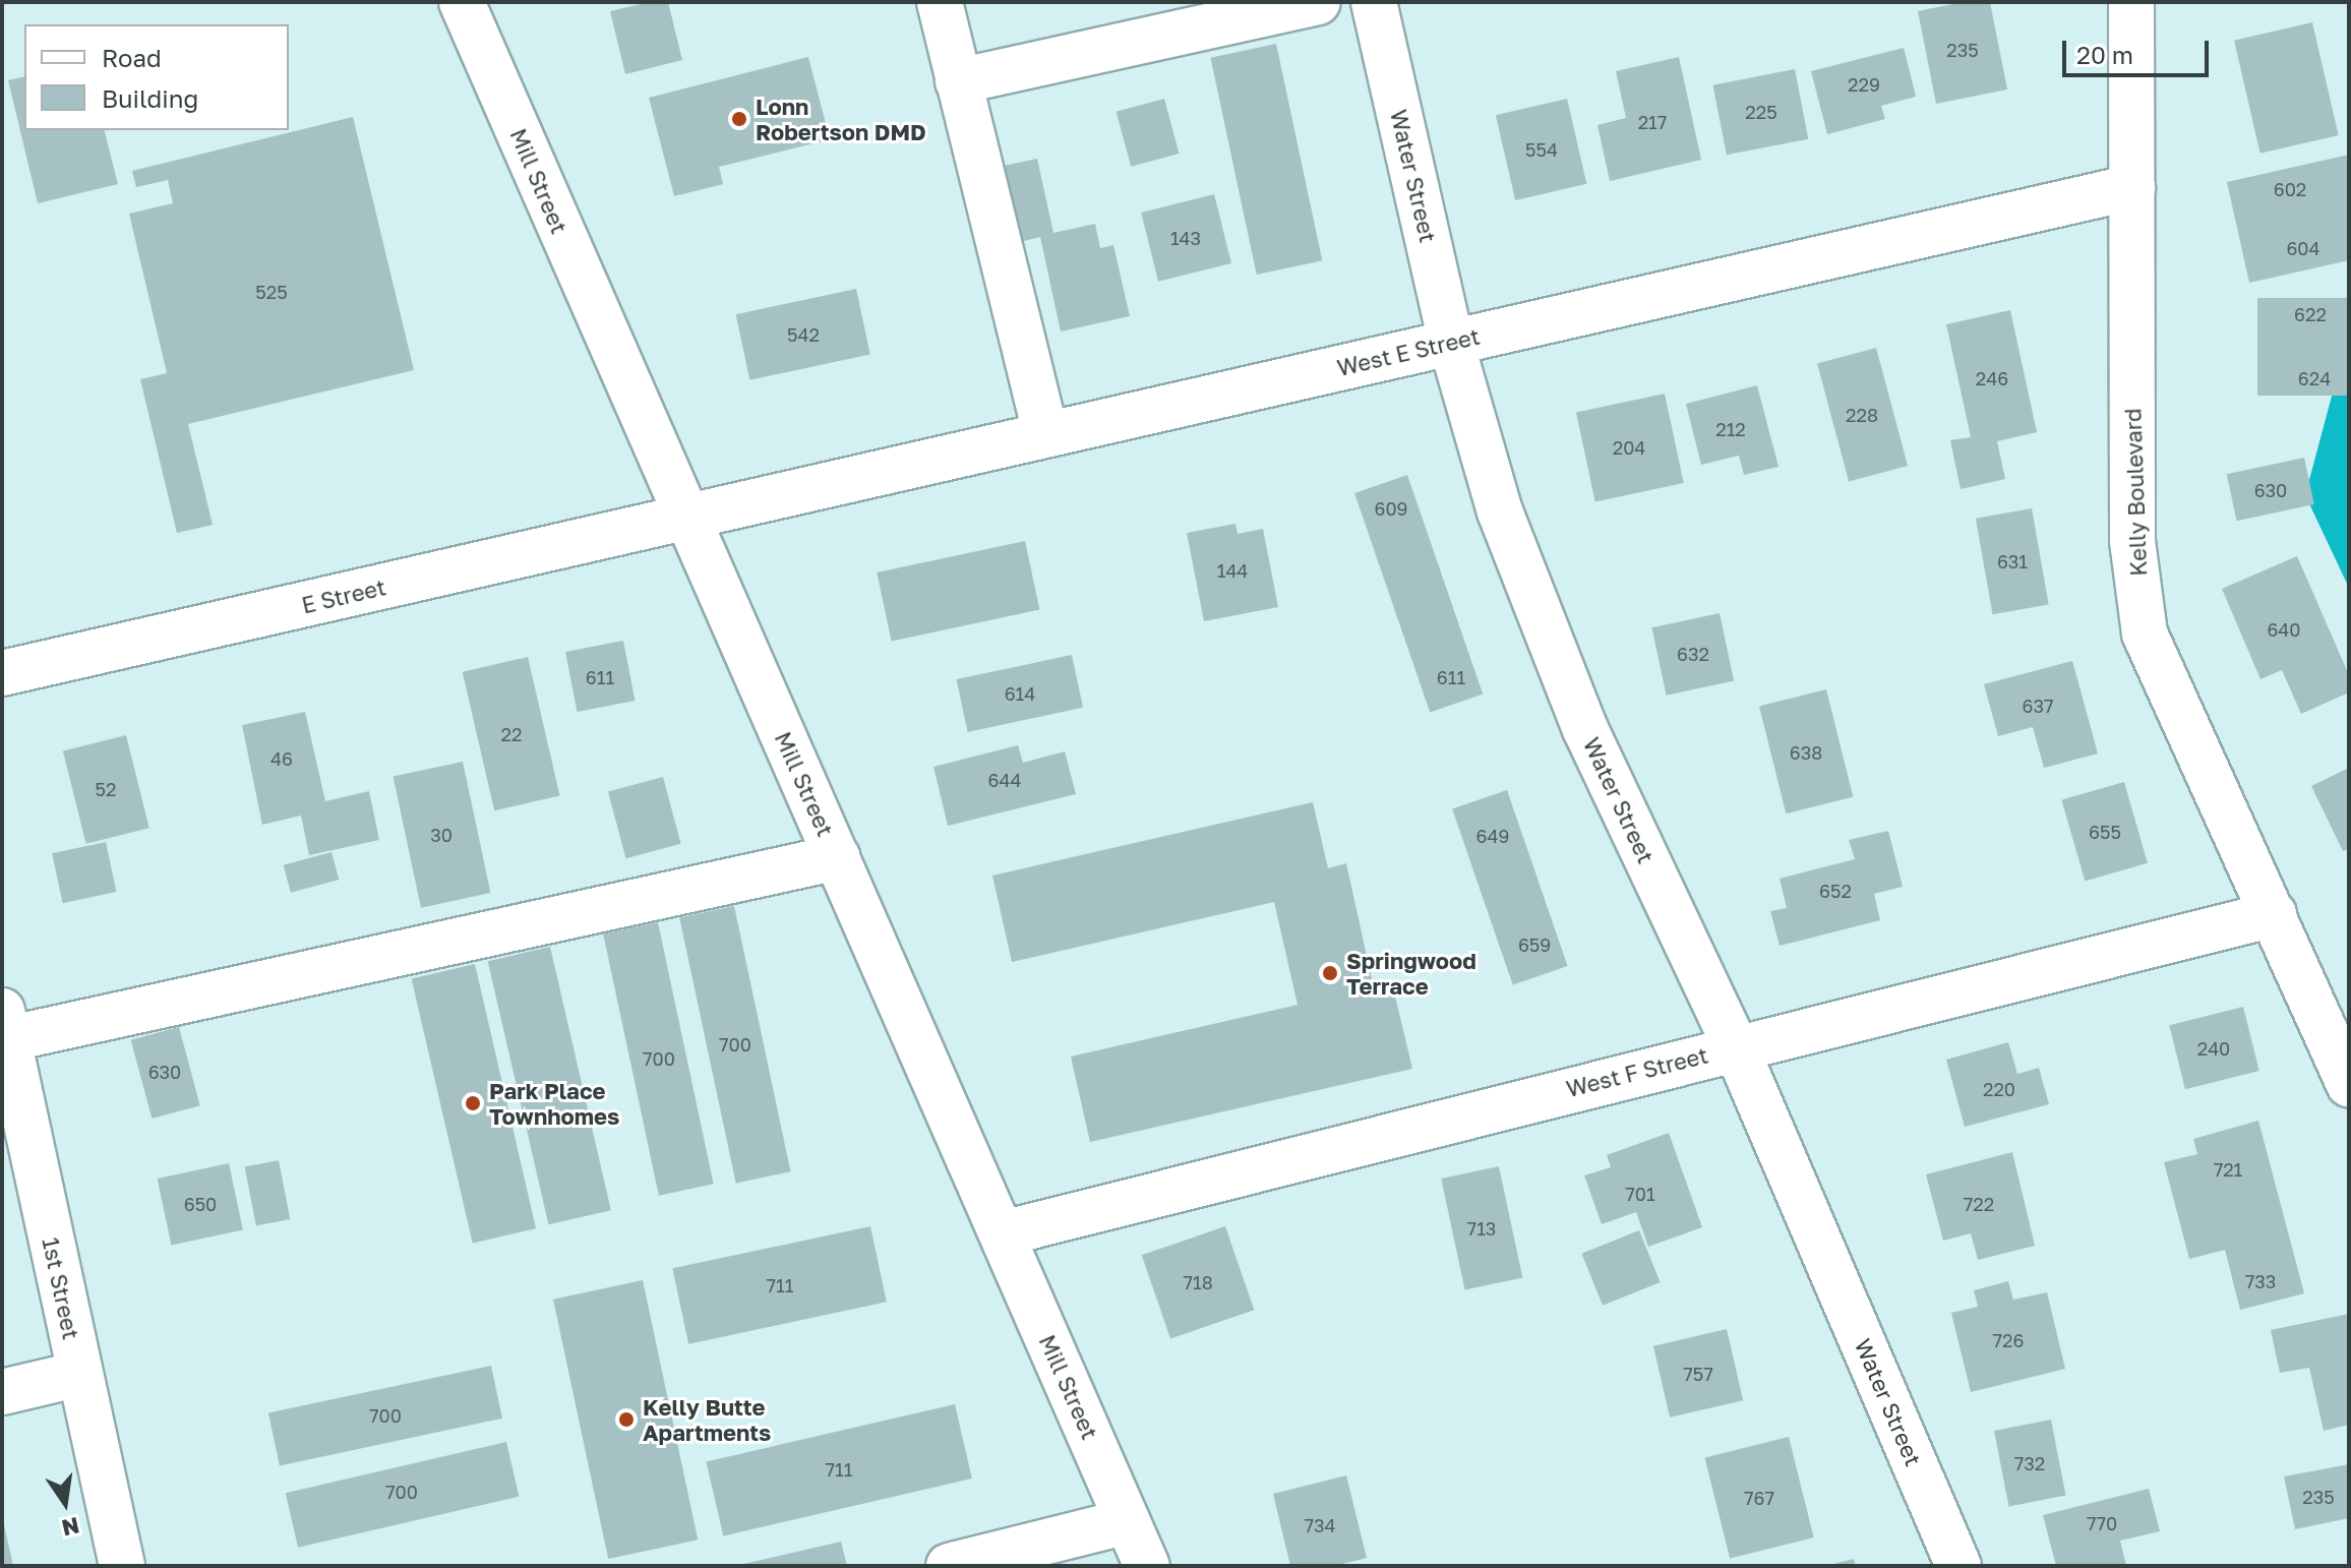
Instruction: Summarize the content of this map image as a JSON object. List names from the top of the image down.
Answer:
{
  "streets": {
    "street": [
      "Water Street",
      "Mill Street",
      "West E Street",
      "Kelly Boulevard",
      "E Street",
      "West F Street",
      "1st Street"
    ]
  },
  "crossings": [
    ["Water Street", "West E Street"],
    ["Water Street", "West F Street"],
    ["Mill Street", "West E Street"],
    ["Mill Street", "E Street"],
    ["Mill Street", "West F Street"],
    ["West E Street", "Kelly Boulevard"],
    ["West E Street", "E Street"],
    ["Kelly Boulevard", "West F Street"]
  ],
  "places": [
    "Lonn Robertson DMD",
    "Springwood Terrace",
    "Park Place Townhomes",
    "Kelly Butte Apartments"
  ],
  "house_numbers": [
    "235",
    "229",
    "225",
    "217",
    "554",
    "602",
    "143",
    "604",
    "525",
    "622",
    "542",
    "246",
    "624",
    "228",
    "212",
    "204",
    "630",
    "609",
    "631",
    "144",
    "640",
    "632",
    "611",
    "611",
    "614",
    "637",
    "22",
    "638",
    "46",
    "644",
    "52",
    "655",
    "30",
    "649",
    "652",
    "659",
    "700",
    "240",
    "700",
    "630",
    "220",
    "721",
    "701",
    "650",
    "722",
    "713",
    "733",
    "718",
    "711",
    "726",
    "757",
    "700",
    "732",
    "711",
    "700",
    "235",
    "767",
    "770",
    "734"
  ],
  "legend": ["Road", "Building"],
  "scale_bar": "20 m",
  "north": "bottom"
}
